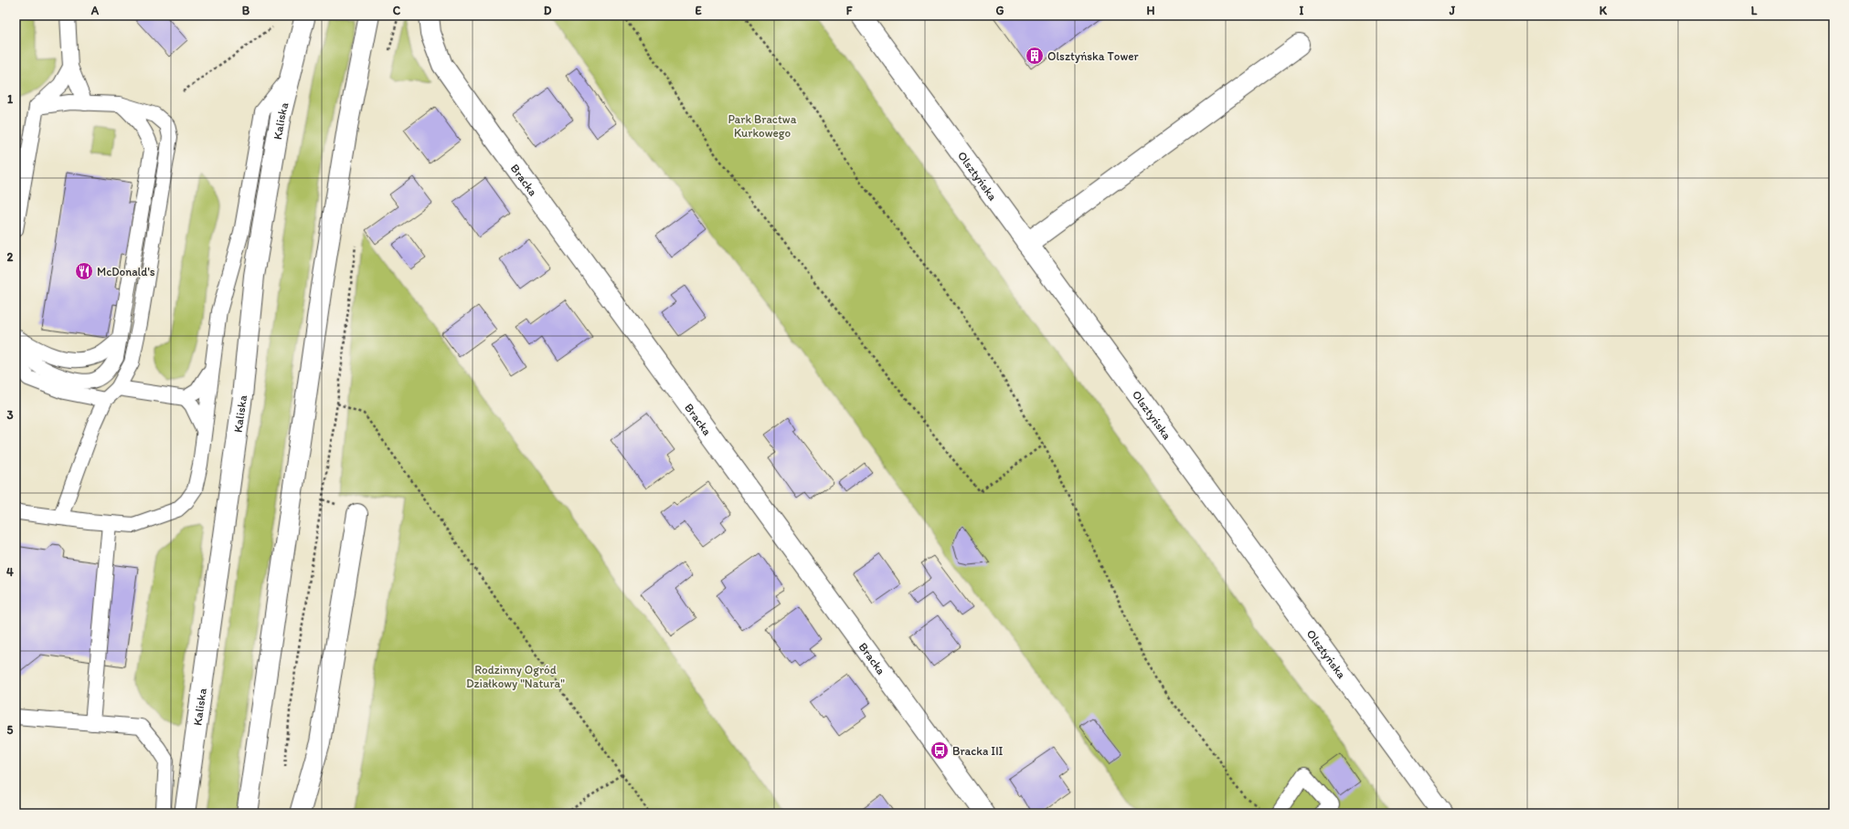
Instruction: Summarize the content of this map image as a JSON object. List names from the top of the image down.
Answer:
{
  "streets": {
    "street": ["Kaliska", "Olsztyńska", "Bracka"]
  },
  "parks": ["Park Bractwa Kurkowego", "Rodzinny Ogród Działkowy \"Natura\""],
  "places": {
    "building": ["Olsztyńska Tower"],
    "restaurant": ["McDonald's"],
    "bus stop": ["Bracka III"]
  },
  "grid": {
    "columns": [
      "A",
      "B",
      "C",
      "D",
      "E",
      "F",
      "G",
      "H",
      "I",
      "J",
      "K",
      "L"
    ],
    "rows": [
      "1",
      "2",
      "3",
      "4",
      "5"
    ]
  }
}
